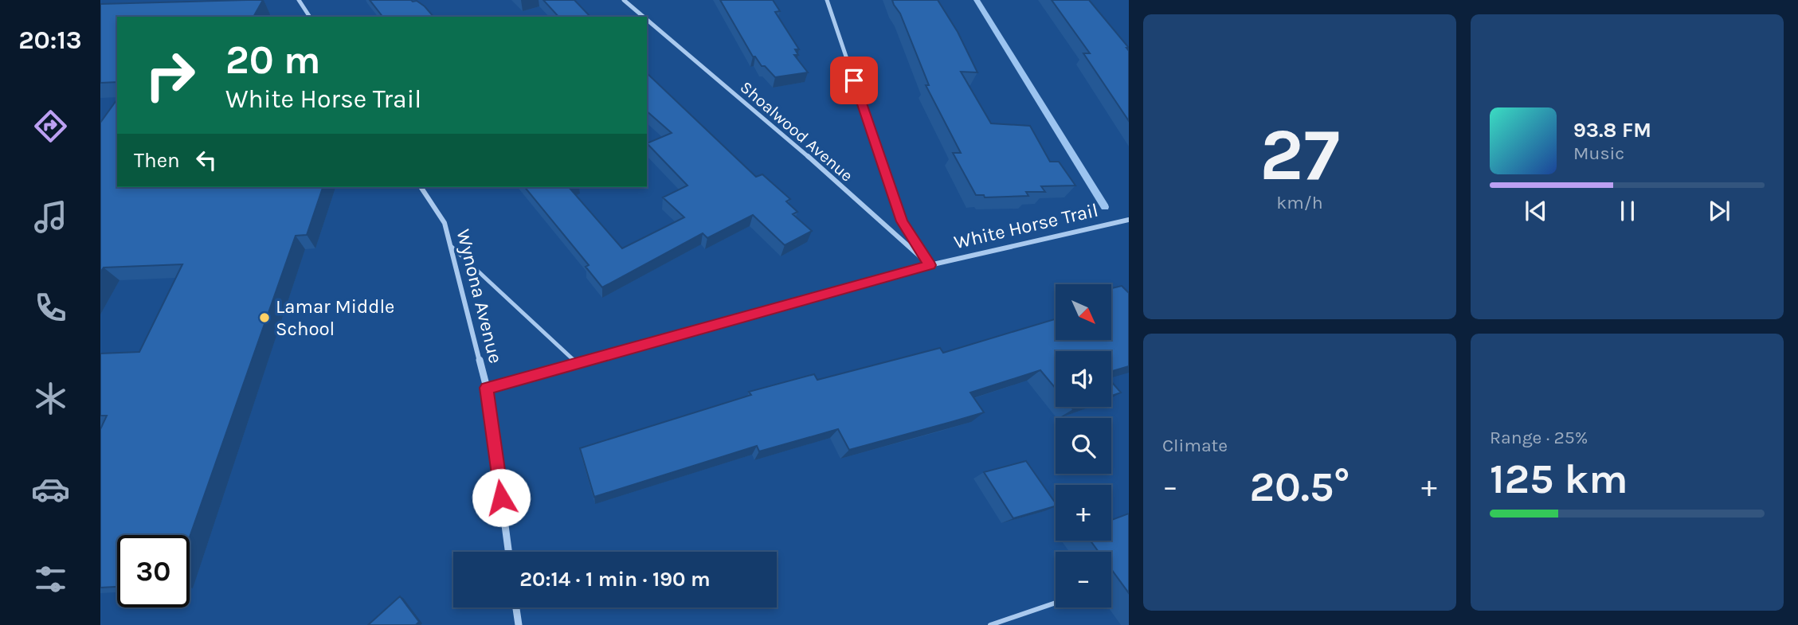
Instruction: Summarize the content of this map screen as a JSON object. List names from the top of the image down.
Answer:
{
  "streets": {
    "street": ["Shoalwood Avenue", "White Horse Trail", "Wynona Avenue"]
  },
  "crossings": [
    ["Shoalwood Avenue", "White Horse Trail"],
    ["White Horse Trail", "Wynona Avenue"]
  ],
  "places": ["Lamar Middle School"],
  "north": "bottom right",
  "page": {
    "tabs": "20:13",
    "tile": [
      ["27", "km/h"],
      "Climate",
      ["Range · 25%", "125 km"]
    ],
    "turn": ["20 m", "White Horse Trail"],
    "song": ["93.8 FM", "Music"],
    "then": "Then",
    "map_buttons": ["+", "−"],
    "heat": ["−", "20.5°", "+"],
    "limit": "30",
    "trip": "20:14 · 1 min · 190 m"
  }
}
